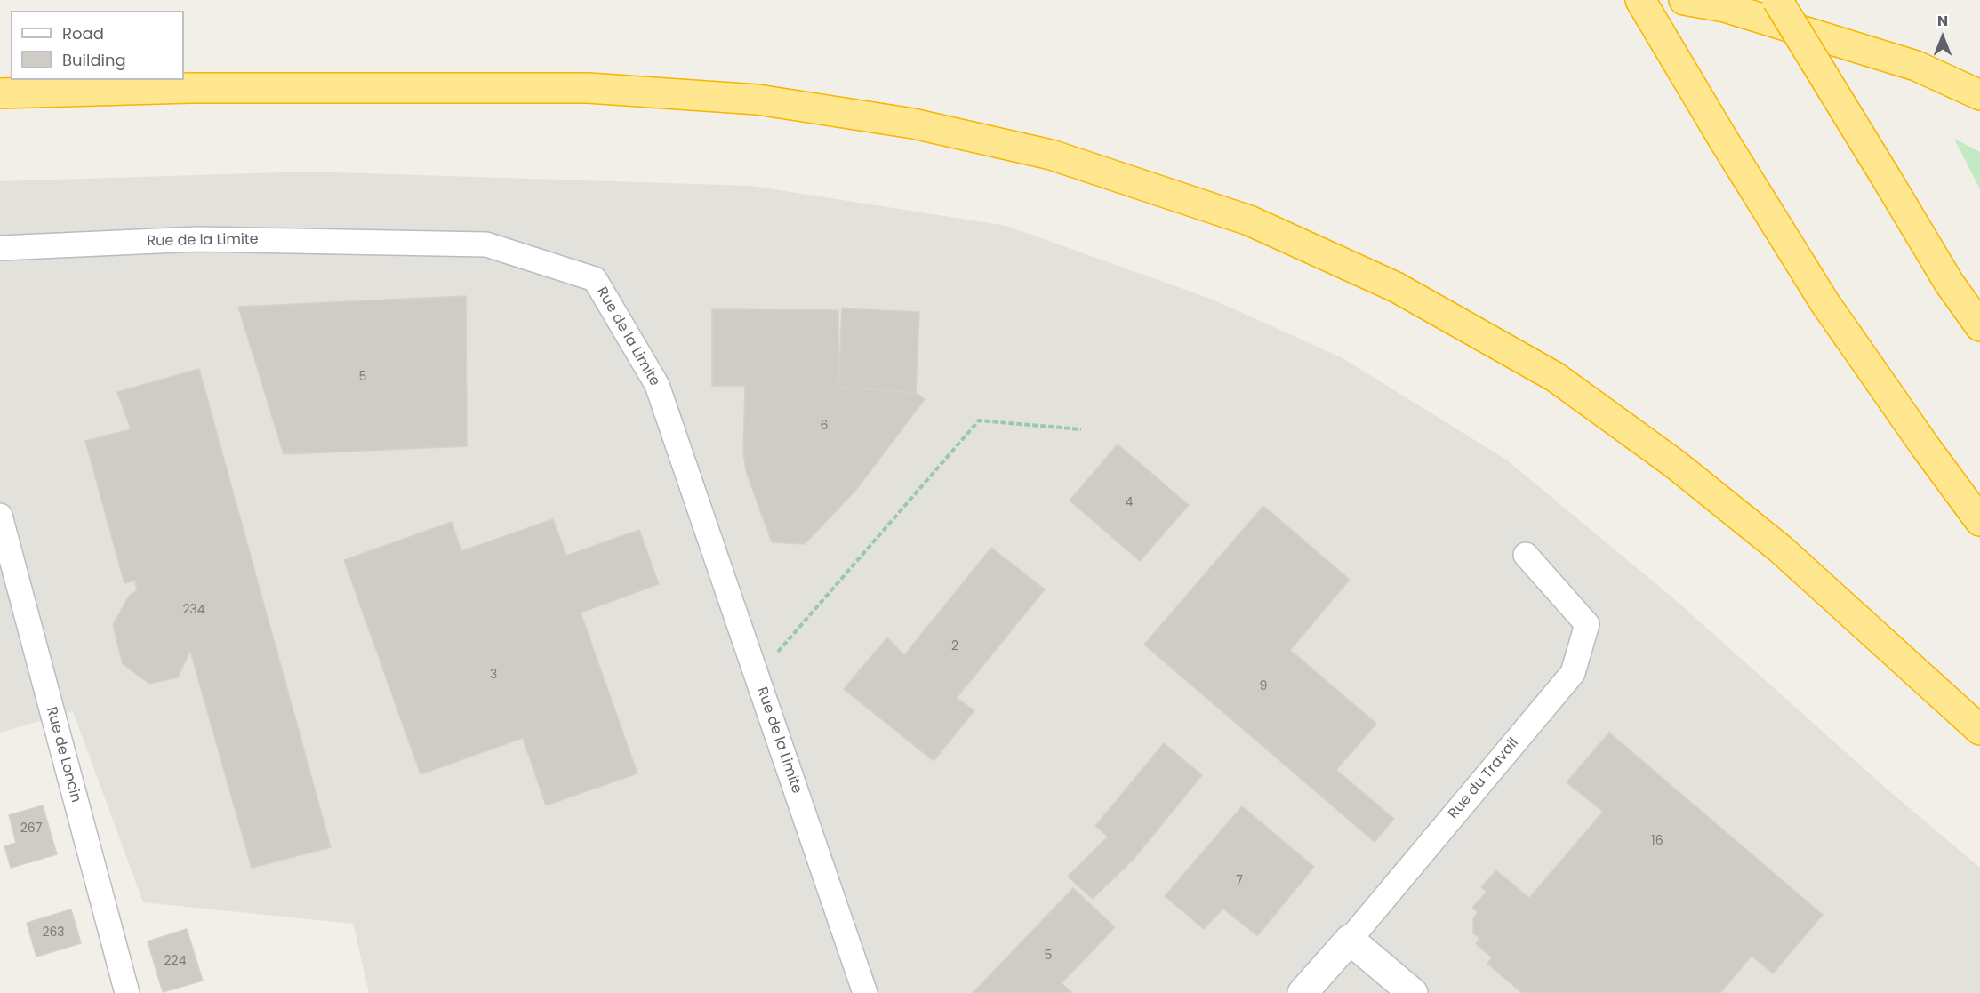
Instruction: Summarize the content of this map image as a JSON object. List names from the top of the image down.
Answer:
{
  "streets": {
    "street": ["Rue de la Limite", "Rue de Loncin", "Rue du Travail"]
  },
  "house_numbers": [
    "5",
    "6",
    "4",
    "234",
    "2",
    "3",
    "9",
    "267",
    "16",
    "7",
    "263",
    "5",
    "224"
  ],
  "legend": ["Road", "Building"],
  "north": "top"
}
